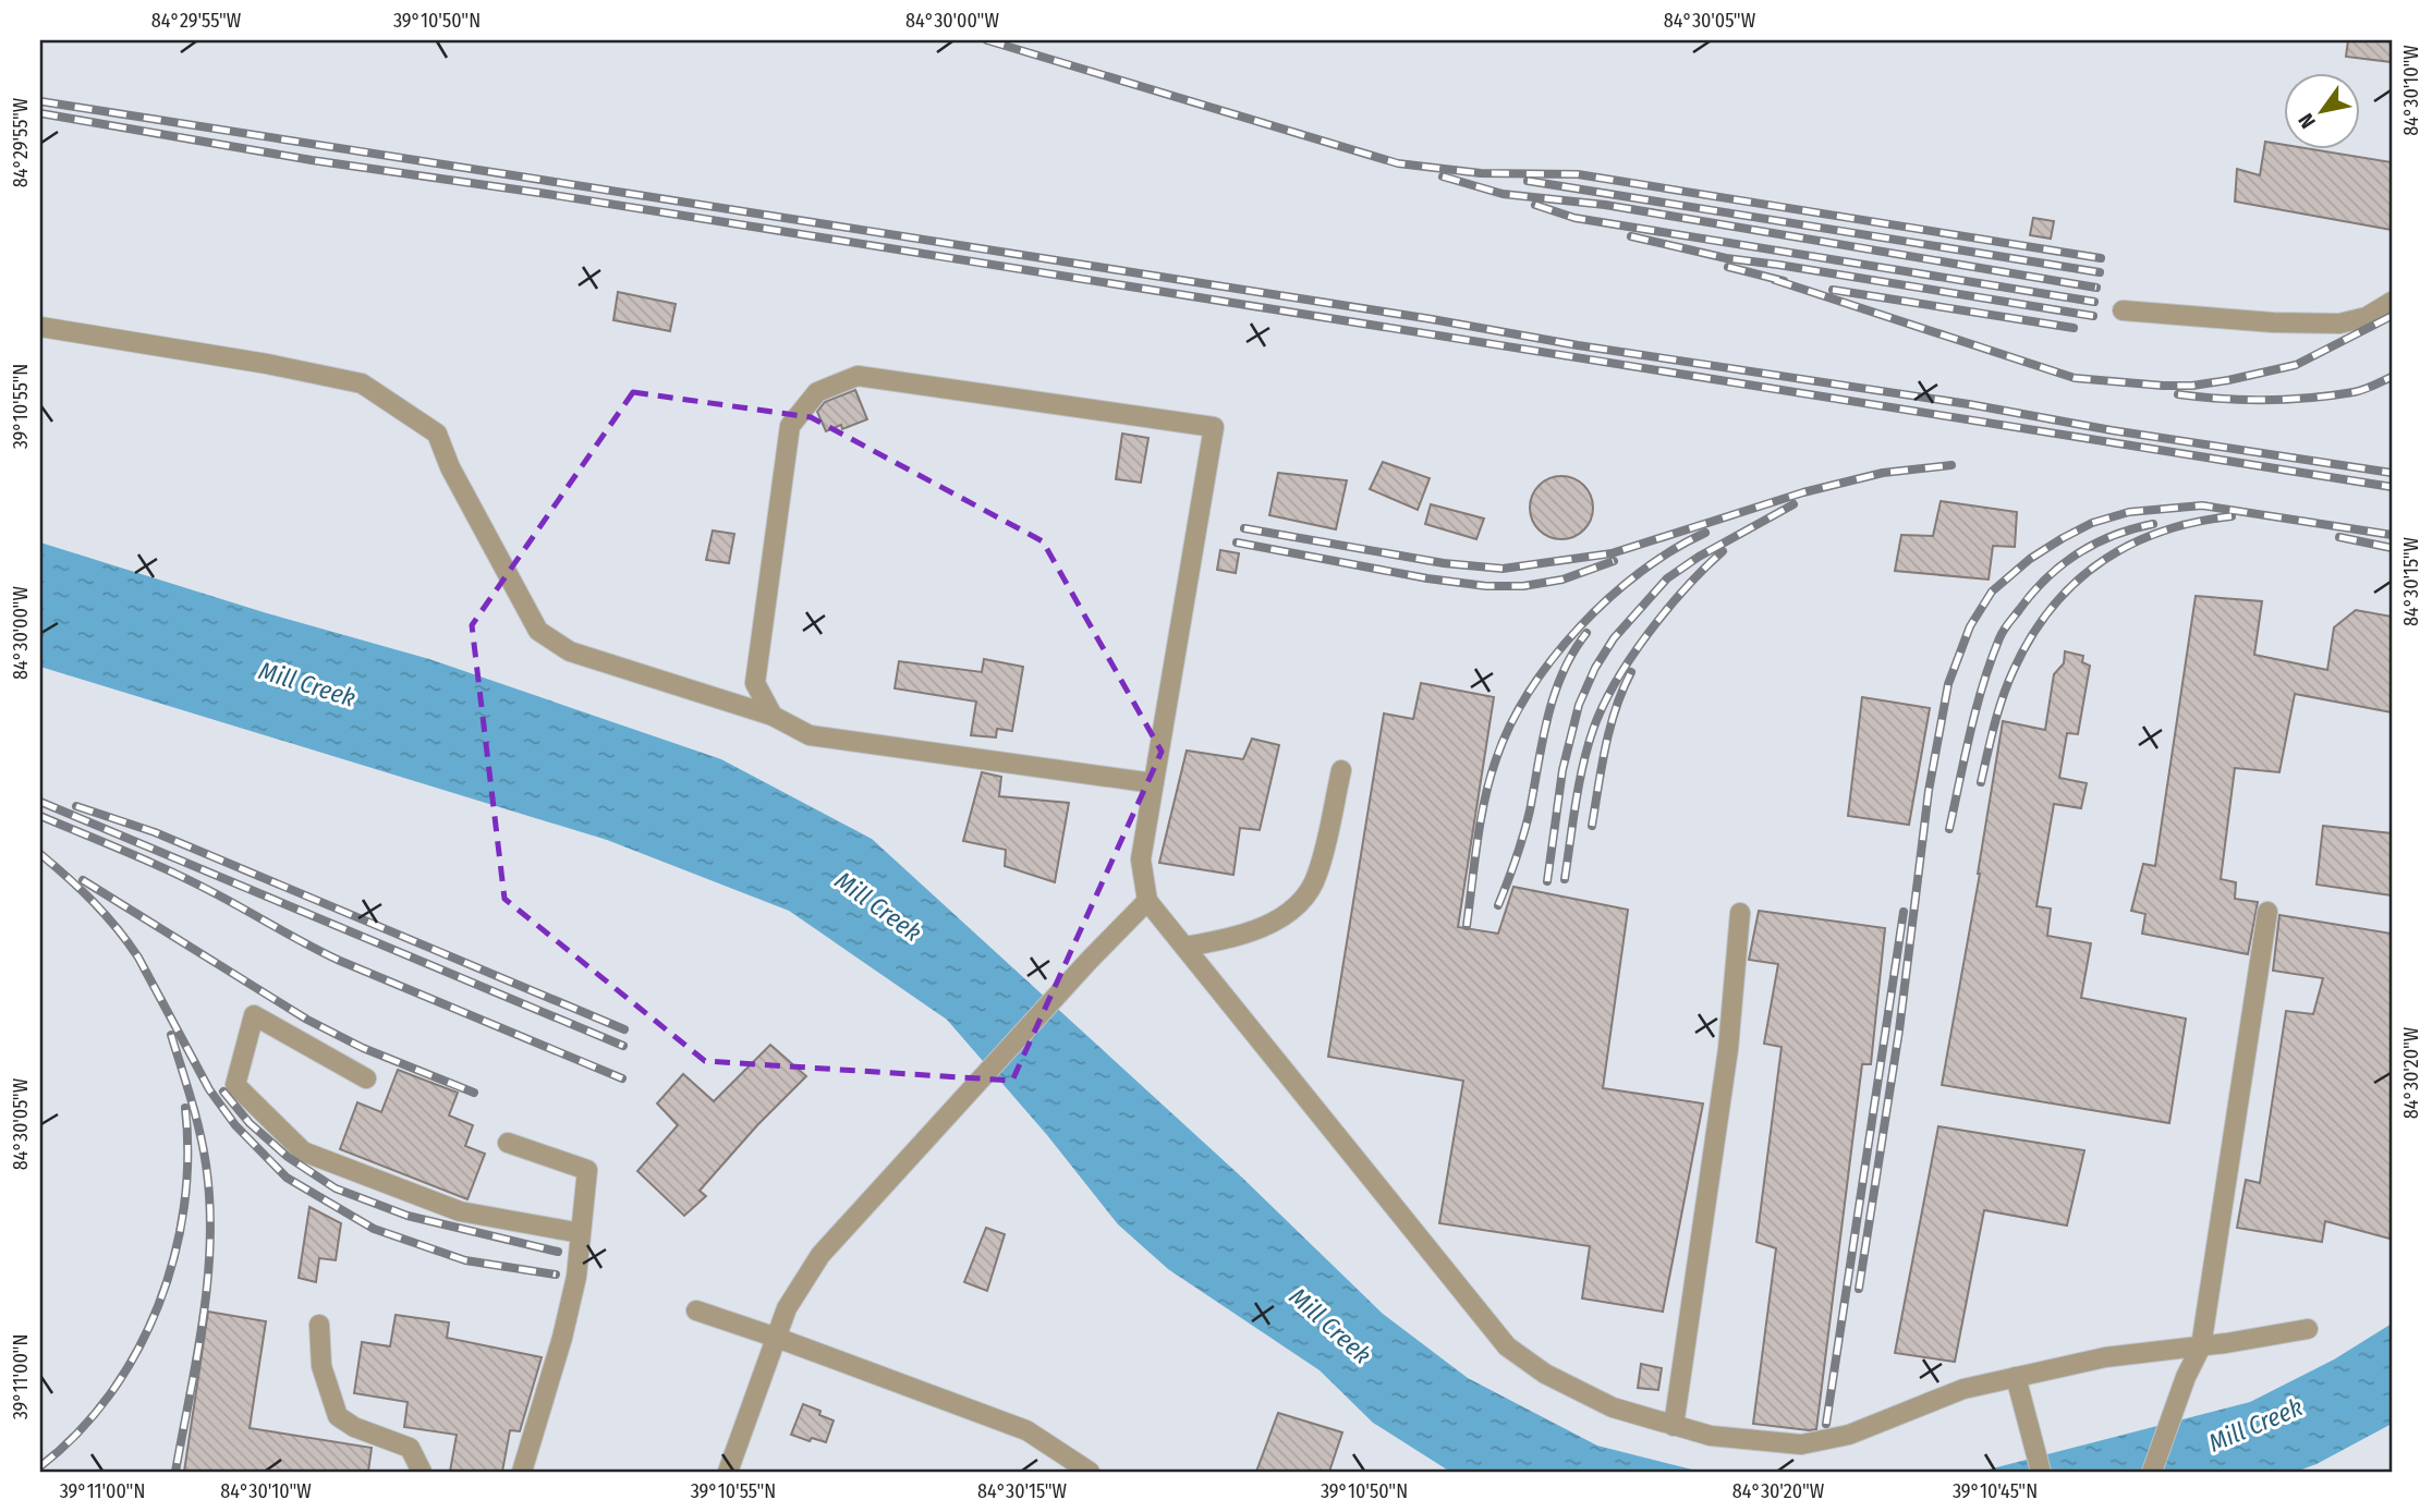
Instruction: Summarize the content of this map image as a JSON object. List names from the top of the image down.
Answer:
{
  "water": ["Mill Creek"],
  "north": "bottom left",
  "coordinates": [
    "84°29'55\"W",
    "39°10'50\"N",
    "84°30'00\"W",
    "84°30'05\"W",
    "84°30'10\"W",
    "39°10'55\"N",
    "84°30'15\"W",
    "84°30'20\"W",
    "39°11'00\"N",
    "39°10'45\"N"
  ]
}
